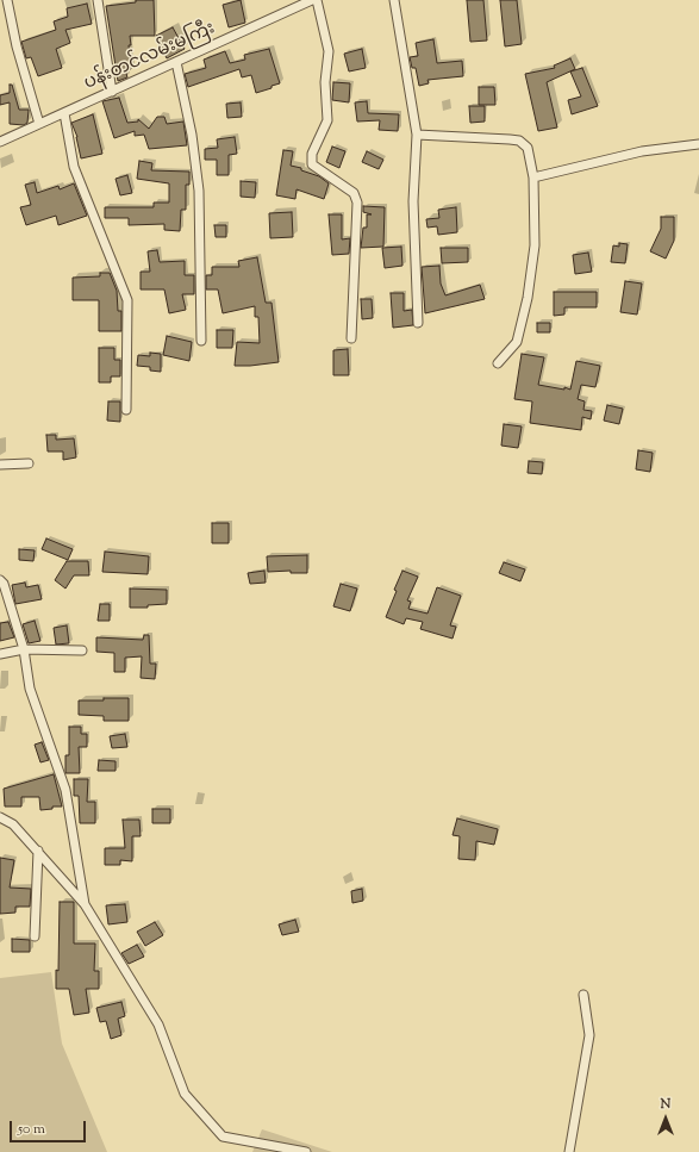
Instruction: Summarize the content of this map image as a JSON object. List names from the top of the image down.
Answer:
{
  "streets": {
    "street": ["ပန်းတင်လမ်းမကြီး"]
  },
  "scale_bar": "50 m",
  "north": "top"
}
